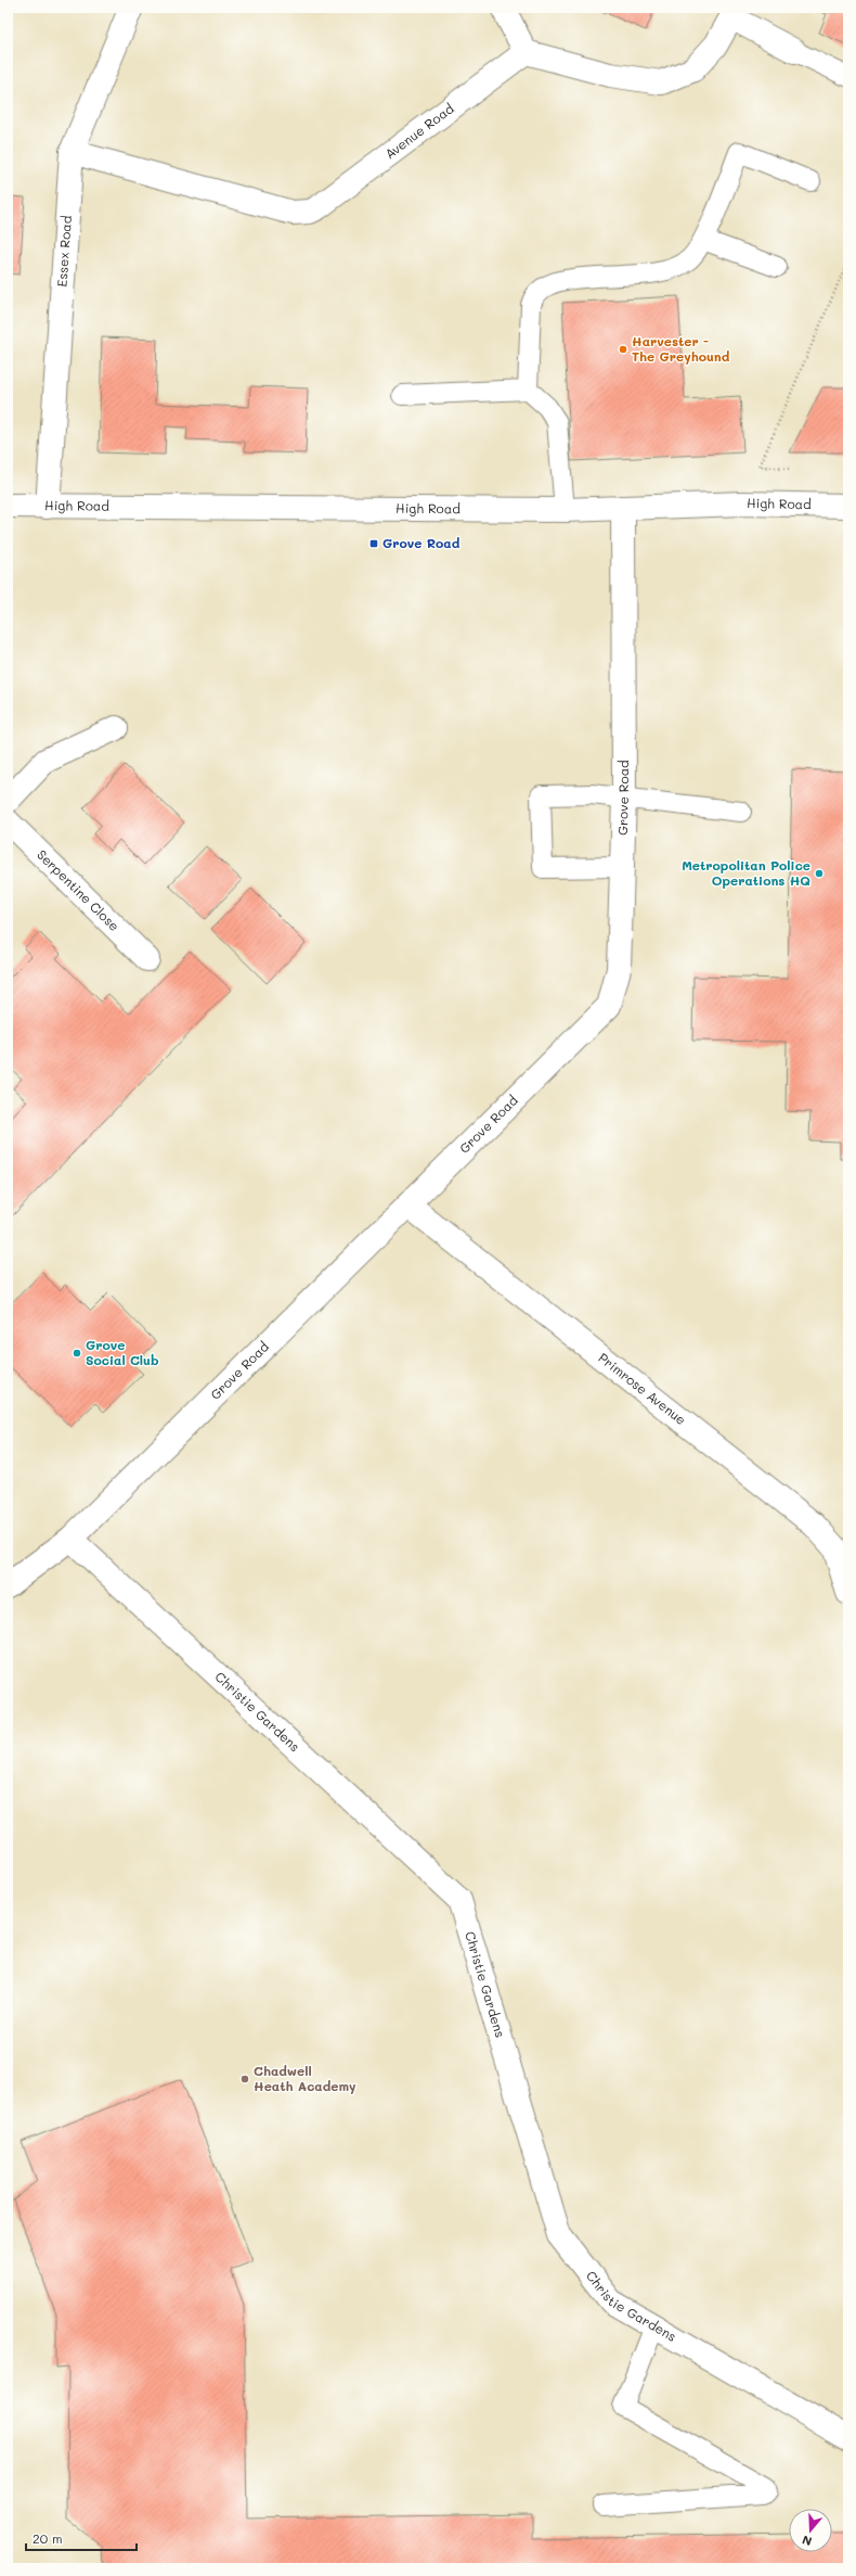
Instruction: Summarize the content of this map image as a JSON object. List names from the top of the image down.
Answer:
{
  "streets": {
    "street": [
      "Avenue Road",
      "Essex Road",
      "High Road",
      "Grove Road",
      "Serpentine Close",
      "Primrose Avenue",
      "Christie Gardens"
    ]
  },
  "crossings": [
    ["Avenue Road", "Essex Road"],
    ["Essex Road", "High Road"],
    ["High Road", "Grove Road"],
    ["Grove Road", "Primrose Avenue"],
    ["Grove Road", "Christie Gardens"]
  ],
  "places": {
    "other": [
      "Harvester - The Greyhound",
      "Metropolitan Police Operations HQ",
      "Grove Social Club",
      "Chadwell Heath Academy"
    ],
    "transit": ["Grove Road"]
  },
  "scale_bar": "20 m",
  "north": "bottom"
}
